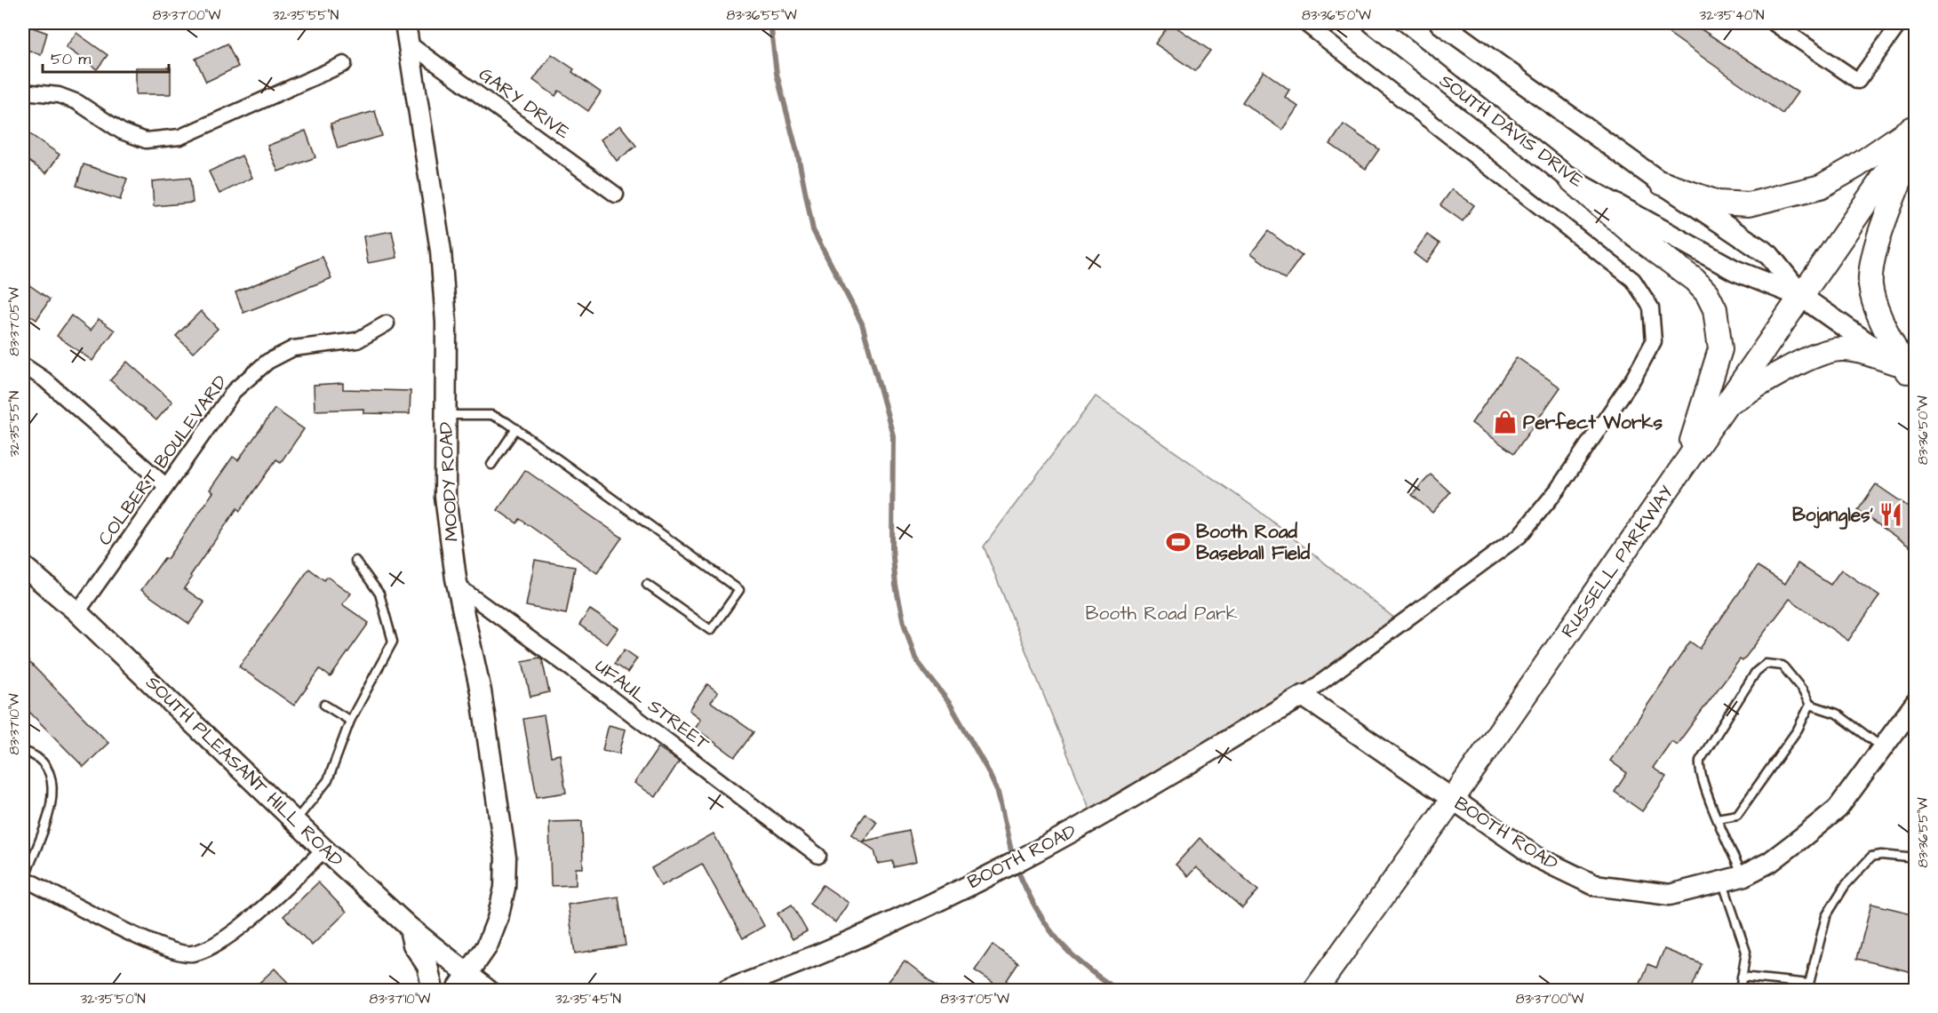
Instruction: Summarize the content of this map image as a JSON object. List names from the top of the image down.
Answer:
{
  "streets": {
    "main road": ["RUSSELL PARKWAY"],
    "street": [
      "GARY DRIVE",
      "SOUTH DAVIS DRIVE",
      "COLBERT BOULEVARD",
      "MOODY ROAD",
      "UFAUL STREET",
      "SOUTH PLEASANT HILL ROAD",
      "BOOTH ROAD"
    ]
  },
  "crossings": [
    ["GARY DRIVE", "MOODY ROAD"],
    ["SOUTH DAVIS DRIVE", "RUSSELL PARKWAY"],
    ["COLBERT BOULEVARD", "SOUTH PLEASANT HILL ROAD"],
    ["MOODY ROAD", "UFAUL STREET"],
    ["MOODY ROAD", "SOUTH PLEASANT HILL ROAD"],
    ["RUSSELL PARKWAY", "BOOTH ROAD"]
  ],
  "parks": ["Booth Road Park"],
  "places": {
    "shop": ["Perfect Works"],
    "restaurant": ["Bojangles'"],
    "sports": ["Booth Road Baseball Field"]
  },
  "scale_bar": "50 m",
  "coordinates": [
    "83°37'00\"W",
    "32°35'55\"N",
    "83°36'55\"W",
    "83°36'50\"W",
    "32°35'40\"N",
    "83°37'05\"W",
    "83°37'10\"W",
    "32°35'50\"N",
    "32°35'45\"N"
  ]
}
